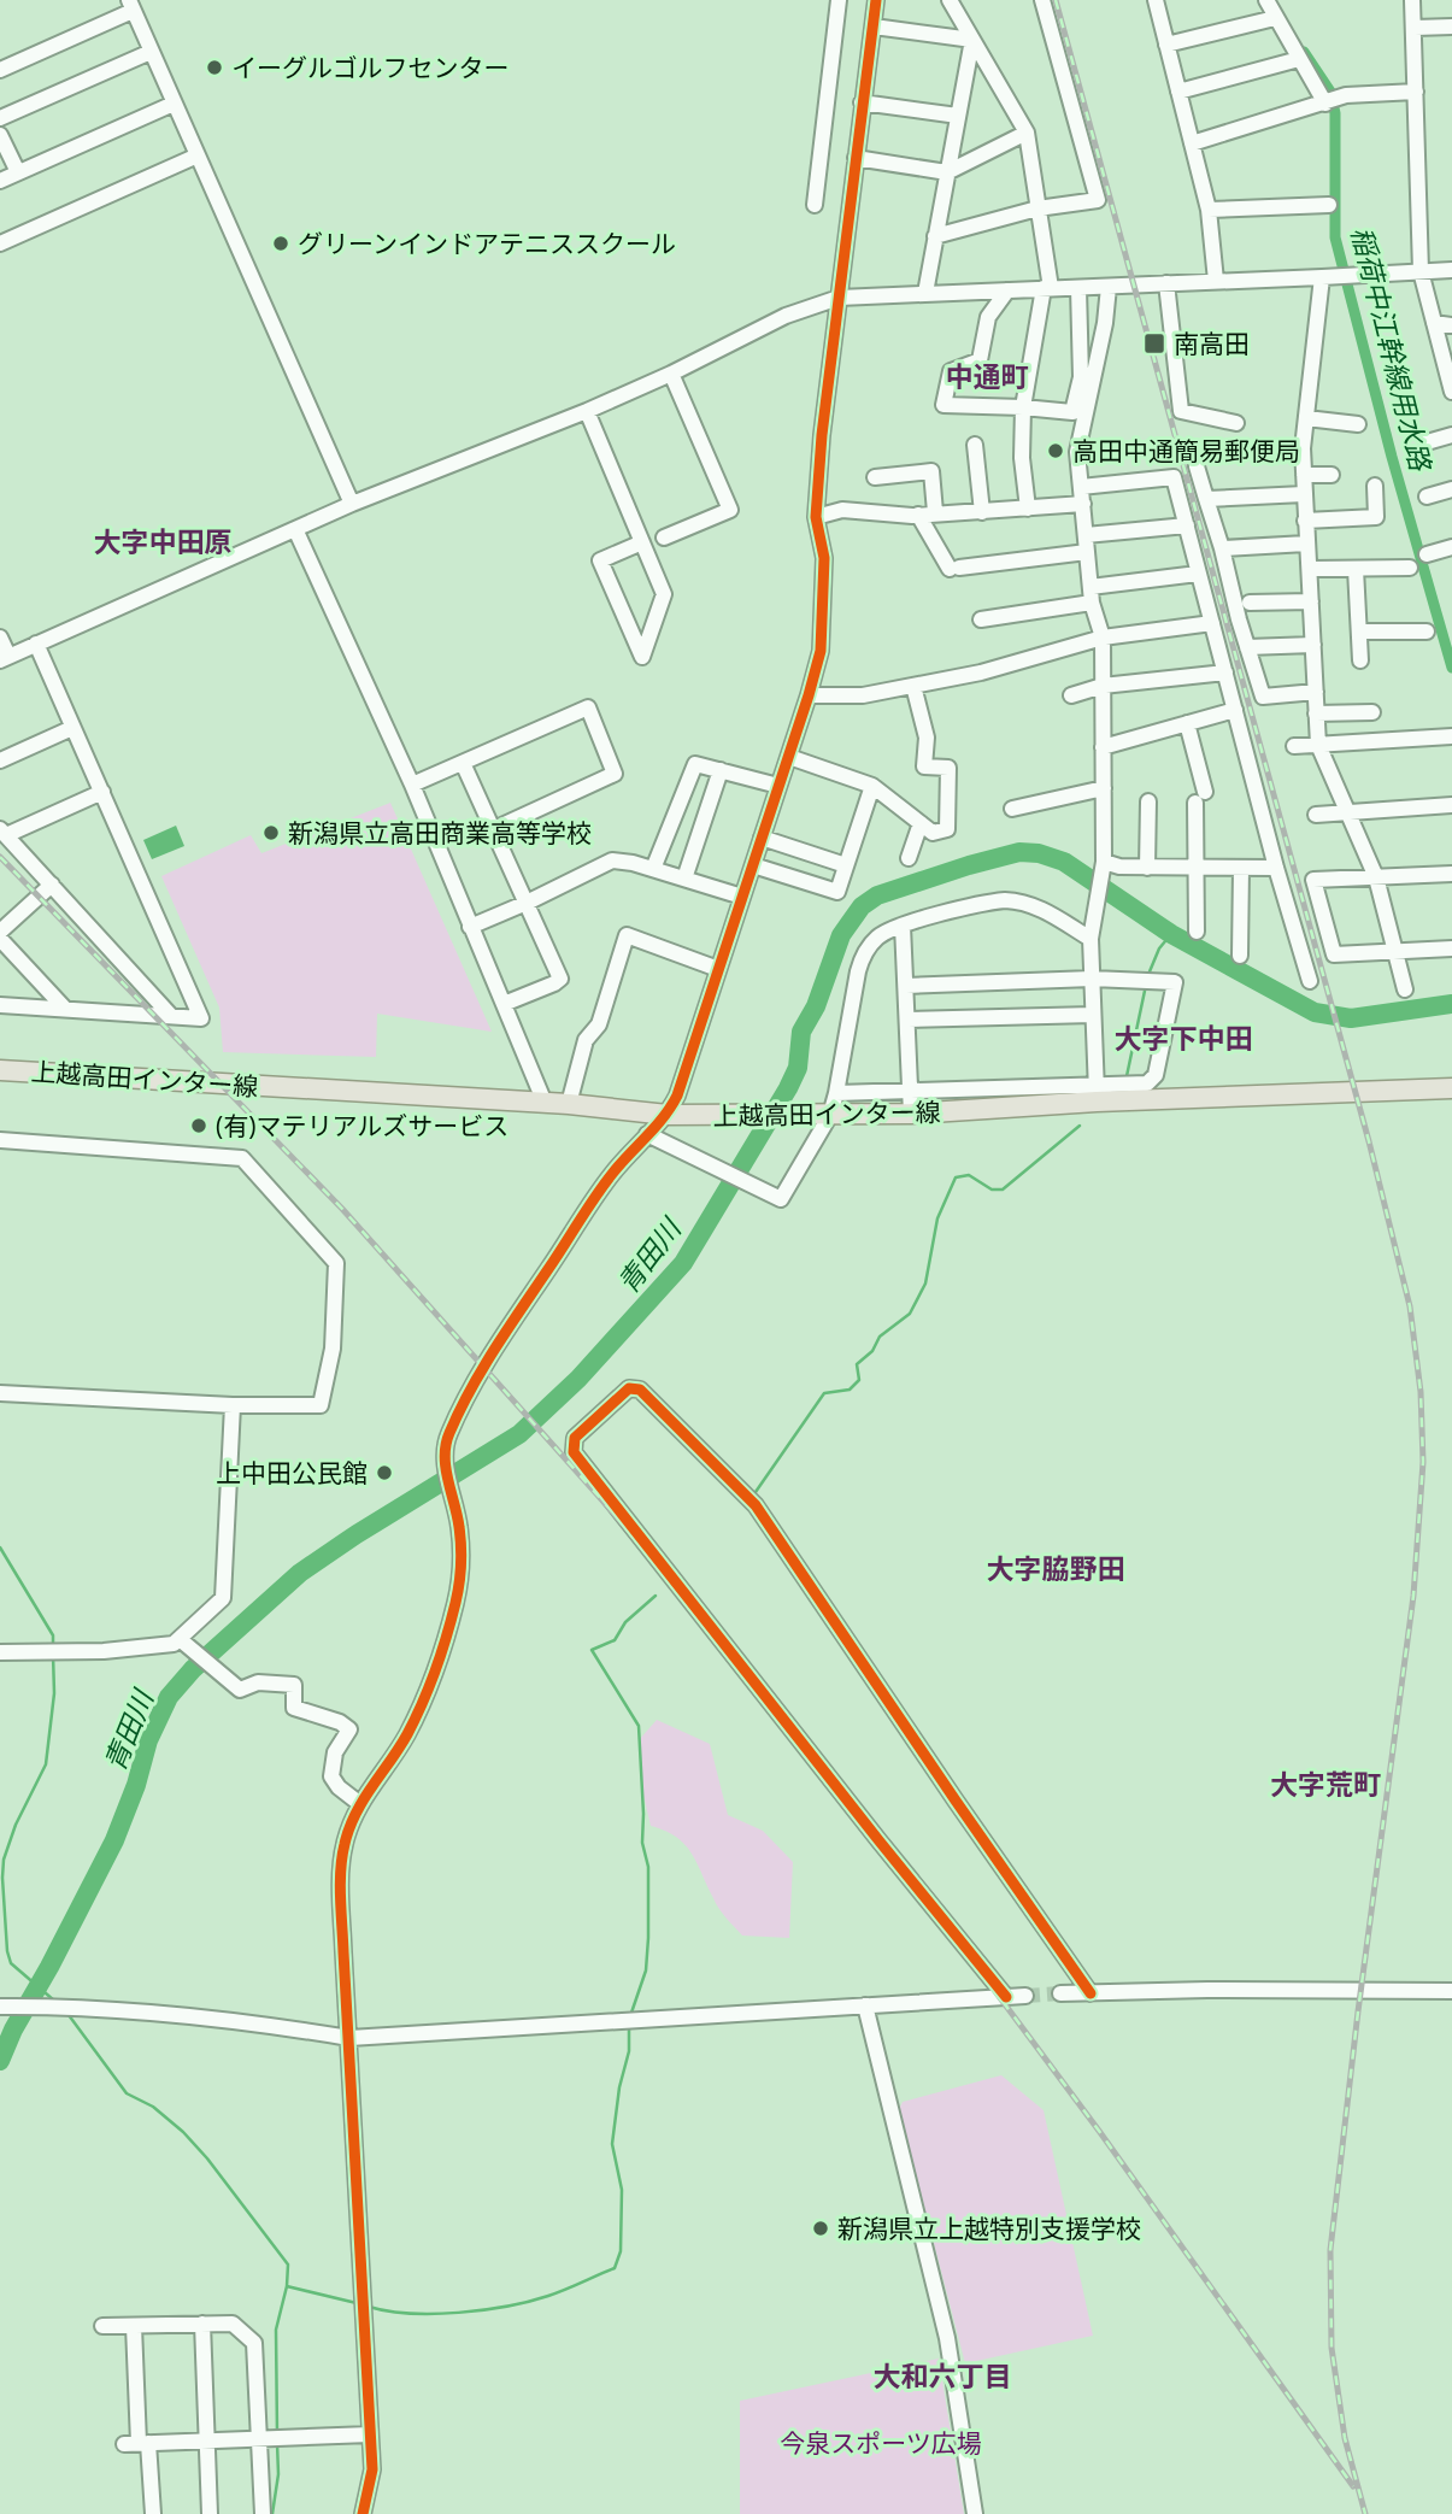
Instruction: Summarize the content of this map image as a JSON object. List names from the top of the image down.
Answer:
{
  "streets": {
    "main road": ["上越高田インター線"]
  },
  "districts": [
    "中通町",
    "大字中田原",
    "大字下中田",
    "大字脇野田",
    "大字荒町",
    "大和六丁目"
  ],
  "water": ["稲荷中江幹線用水路", "青田川"],
  "parks": ["今泉スポーツ広場"],
  "places": {
    "other": [
      "イーグルゴルフセンター",
      "グリーンインドアテニススクール",
      "高田中通簡易郵便局",
      "新潟県立高田商業高等学校",
      "(有)マテリアルズサービス",
      "上中田公民館",
      "新潟県立上越特別支援学校"
    ],
    "transit": ["南高田"]
  }
}
